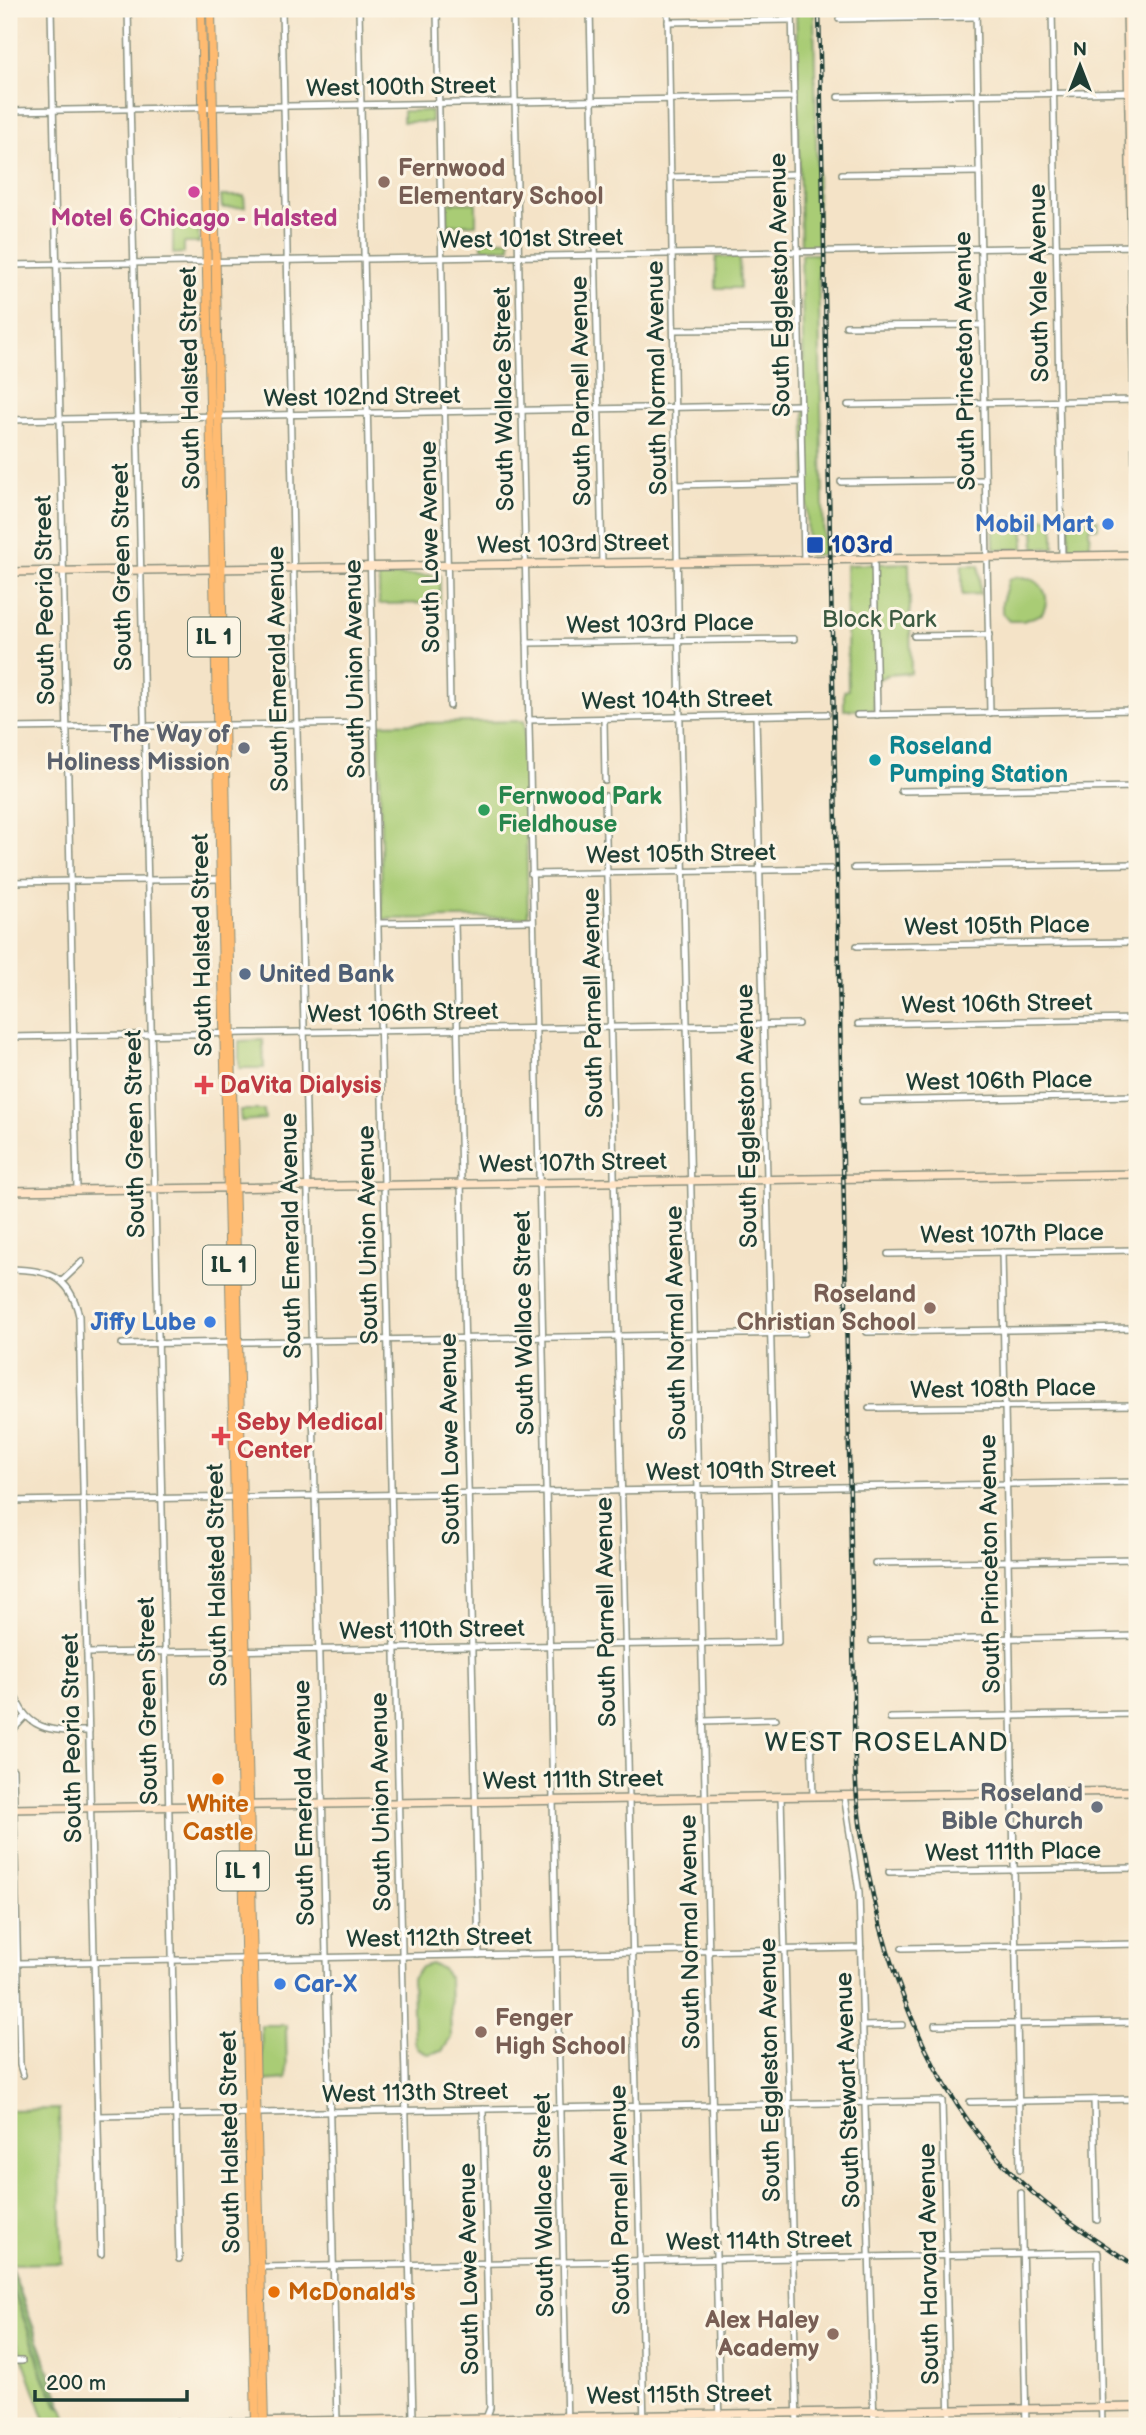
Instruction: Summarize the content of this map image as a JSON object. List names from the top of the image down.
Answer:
{
  "streets": {
    "main road": ["South Halsted Street", "IL 1"],
    "street": [
      "West 100th Street",
      "West 101st Street",
      "South Yale Avenue",
      "South Eggleston Avenue",
      "South Princeton Avenue",
      "South Normal Avenue",
      "South Parnell Avenue",
      "West 102nd Street",
      "South Wallace Street",
      "West 103rd Street",
      "South Lowe Avenue",
      "South Green Street",
      "South Peoria Street",
      "West 103rd Place",
      "South Emerald Avenue",
      "South Union Avenue",
      "West 104th Street",
      "West 105th Street",
      "West 105th Place",
      "West 106th Street",
      "West 106th Place",
      "West 107th Street",
      "West 107th Place",
      "West 108th Place",
      "West 109th Street",
      "West 110th Street",
      "West 111th Street",
      "West 111th Place",
      "West 112th Street",
      "South Stewart Avenue",
      "West 113th Street",
      "West 114th Street",
      "South Harvard Avenue",
      "West 115th Street"
    ]
  },
  "crossings": [
    ["West 100th Street", "South Eggleston Avenue"],
    ["West 100th Street", "South Halsted Street"],
    ["West 100th Street", "South Normal Avenue"],
    ["West 100th Street", "South Parnell Avenue"],
    ["West 100th Street", "South Wallace Street"],
    ["West 100th Street", "South Lowe Avenue"],
    ["West 100th Street", "South Green Street"],
    ["West 100th Street", "South Peoria Street"],
    ["West 100th Street", "South Emerald Avenue"],
    ["West 100th Street", "South Union Avenue"],
    ["West 101st Street", "South Yale Avenue"],
    ["West 101st Street", "South Eggleston Avenue"],
    ["West 101st Street", "South Princeton Avenue"],
    ["West 101st Street", "South Halsted Street"],
    ["West 101st Street", "South Normal Avenue"],
    ["West 101st Street", "South Parnell Avenue"],
    ["West 101st Street", "South Wallace Street"],
    ["West 101st Street", "South Lowe Avenue"],
    ["West 101st Street", "South Green Street"],
    ["West 101st Street", "South Peoria Street"],
    ["West 101st Street", "South Emerald Avenue"],
    ["West 101st Street", "South Union Avenue"],
    ["South Yale Avenue", "West 103rd Street"],
    ["South Eggleston Avenue", "West 102nd Street"],
    ["South Eggleston Avenue", "West 103rd Street"],
    ["South Eggleston Avenue", "West 104th Street"],
    ["South Eggleston Avenue", "West 105th Street"],
    ["South Eggleston Avenue", "West 106th Street"],
    ["South Eggleston Avenue", "West 107th Street"],
    ["South Eggleston Avenue", "West 109th Street"],
    ["South Eggleston Avenue", "West 110th Street"],
    ["South Eggleston Avenue", "West 111th Street"],
    ["South Eggleston Avenue", "West 112th Street"],
    ["South Eggleston Avenue", "West 113th Street"],
    ["South Eggleston Avenue", "West 114th Street"],
    ["South Eggleston Avenue", "West 115th Street"],
    ["South Princeton Avenue", "West 103rd Street"],
    ["South Princeton Avenue", "West 107th Place"],
    ["South Princeton Avenue", "West 108th Place"],
    ["South Princeton Avenue", "West 109th Street"],
    ["South Princeton Avenue", "West 111th Street"],
    ["South Princeton Avenue", "West 111th Place"],
    ["South Halsted Street", "West 102nd Street"],
    ["South Halsted Street", "West 103rd Street"],
    ["South Halsted Street", "West 106th Street"],
    ["South Halsted Street", "West 107th Street"],
    ["South Halsted Street", "West 109th Street"],
    ["South Halsted Street", "West 110th Street"],
    ["South Halsted Street", "West 111th Street"],
    ["South Halsted Street", "West 112th Street"],
    ["South Halsted Street", "West 113th Street"],
    ["South Halsted Street", "West 114th Street"],
    ["South Halsted Street", "West 115th Street"],
    ["South Normal Avenue", "West 102nd Street"],
    ["South Normal Avenue", "West 103rd Street"],
    ["South Normal Avenue", "West 103rd Place"],
    ["South Normal Avenue", "West 104th Street"],
    ["South Normal Avenue", "West 105th Street"],
    ["South Normal Avenue", "West 106th Street"],
    ["South Normal Avenue", "West 107th Street"],
    ["South Normal Avenue", "West 109th Street"],
    ["South Normal Avenue", "West 110th Street"],
    ["South Normal Avenue", "West 111th Street"],
    ["South Normal Avenue", "West 112th Street"],
    ["South Normal Avenue", "West 113th Street"],
    ["South Normal Avenue", "West 114th Street"],
    ["South Normal Avenue", "West 115th Street"],
    ["South Parnell Avenue", "West 102nd Street"],
    ["South Parnell Avenue", "West 103rd Street"],
    ["South Parnell Avenue", "West 105th Street"],
    ["South Parnell Avenue", "West 106th Street"],
    ["South Parnell Avenue", "West 107th Street"],
    ["South Parnell Avenue", "West 109th Street"],
    ["South Parnell Avenue", "West 110th Street"],
    ["South Parnell Avenue", "West 111th Street"],
    ["South Parnell Avenue", "West 112th Street"],
    ["South Parnell Avenue", "West 113th Street"],
    ["South Parnell Avenue", "West 114th Street"],
    ["South Parnell Avenue", "West 115th Street"],
    ["West 102nd Street", "South Wallace Street"],
    ["West 102nd Street", "South Lowe Avenue"],
    ["West 102nd Street", "South Green Street"],
    ["West 102nd Street", "South Peoria Street"],
    ["West 102nd Street", "South Emerald Avenue"],
    ["West 102nd Street", "South Union Avenue"],
    ["South Wallace Street", "West 103rd Street"],
    ["South Wallace Street", "West 103rd Place"],
    ["South Wallace Street", "West 104th Street"],
    ["South Wallace Street", "West 105th Street"],
    ["South Wallace Street", "West 106th Street"],
    ["South Wallace Street", "West 107th Street"],
    ["South Wallace Street", "West 109th Street"],
    ["South Wallace Street", "West 110th Street"],
    ["South Wallace Street", "West 111th Street"],
    ["South Wallace Street", "West 112th Street"],
    ["South Wallace Street", "West 113th Street"],
    ["South Wallace Street", "West 114th Street"],
    ["South Wallace Street", "West 115th Street"],
    ["West 103rd Street", "South Lowe Avenue"],
    ["West 103rd Street", "South Green Street"],
    ["West 103rd Street", "South Peoria Street"],
    ["West 103rd Street", "South Emerald Avenue"],
    ["West 103rd Street", "South Union Avenue"],
    ["South Lowe Avenue", "West 106th Street"],
    ["South Lowe Avenue", "West 107th Street"],
    ["South Lowe Avenue", "West 109th Street"],
    ["South Lowe Avenue", "West 110th Street"],
    ["South Lowe Avenue", "West 111th Street"],
    ["South Lowe Avenue", "West 112th Street"],
    ["South Lowe Avenue", "West 113th Street"],
    ["South Lowe Avenue", "West 114th Street"],
    ["South Lowe Avenue", "West 115th Street"],
    ["South Green Street", "West 106th Street"],
    ["South Green Street", "West 107th Street"],
    ["South Green Street", "West 109th Street"],
    ["South Green Street", "West 110th Street"],
    ["South Green Street", "West 111th Street"],
    ["South Green Street", "West 112th Street"],
    ["South Green Street", "West 113th Street"],
    ["South Peoria Street", "West 106th Street"],
    ["South Peoria Street", "West 107th Street"],
    ["South Peoria Street", "West 109th Street"],
    ["South Peoria Street", "West 110th Street"],
    ["South Peoria Street", "West 111th Street"],
    ["South Peoria Street", "West 112th Street"],
    ["South Peoria Street", "West 113th Street"],
    ["South Emerald Avenue", "West 106th Street"],
    ["South Emerald Avenue", "West 107th Street"],
    ["South Emerald Avenue", "West 109th Street"],
    ["South Emerald Avenue", "West 110th Street"],
    ["South Emerald Avenue", "West 111th Street"],
    ["South Emerald Avenue", "West 112th Street"],
    ["South Emerald Avenue", "West 113th Street"],
    ["South Emerald Avenue", "West 114th Street"],
    ["South Emerald Avenue", "West 115th Street"],
    ["South Union Avenue", "West 106th Street"],
    ["South Union Avenue", "West 107th Street"],
    ["South Union Avenue", "West 109th Street"],
    ["South Union Avenue", "West 110th Street"],
    ["South Union Avenue", "West 111th Street"],
    ["South Union Avenue", "West 112th Street"],
    ["South Union Avenue", "West 113th Street"],
    ["South Union Avenue", "West 114th Street"],
    ["South Union Avenue", "West 115th Street"],
    ["West 111th Street", "South Stewart Avenue"],
    ["West 112th Street", "South Stewart Avenue"],
    ["South Stewart Avenue", "West 113th Street"],
    ["South Stewart Avenue", "West 114th Street"],
    ["South Stewart Avenue", "West 115th Street"],
    ["West 113th Street", "South Harvard Avenue"],
    ["West 114th Street", "South Harvard Avenue"],
    ["West 114th Street", "West 115th Street"],
    ["South Harvard Avenue", "West 115th Street"]
  ],
  "districts": ["WEST ROSELAND"],
  "parks": ["Block Park"],
  "places": {
    "other": [
      "Fernwood Elementary School",
      "Motel 6 Chicago - Halsted",
      "Mobil Mart",
      "The Way of Holiness Mission",
      "Roseland Pumping Station",
      "Fernwood Park Fieldhouse",
      "United Bank",
      "Roseland Christian School",
      "Jiffy Lube",
      "White Castle",
      "Roseland Bible Church",
      "Car-X",
      "Fenger High School",
      "McDonald's",
      "Alex Haley Academy"
    ],
    "transit": ["103rd"],
    "health": ["DaVita Dialysis", "Seby Medical Center"]
  },
  "scale_bar": "200 m",
  "north": "top"
}
